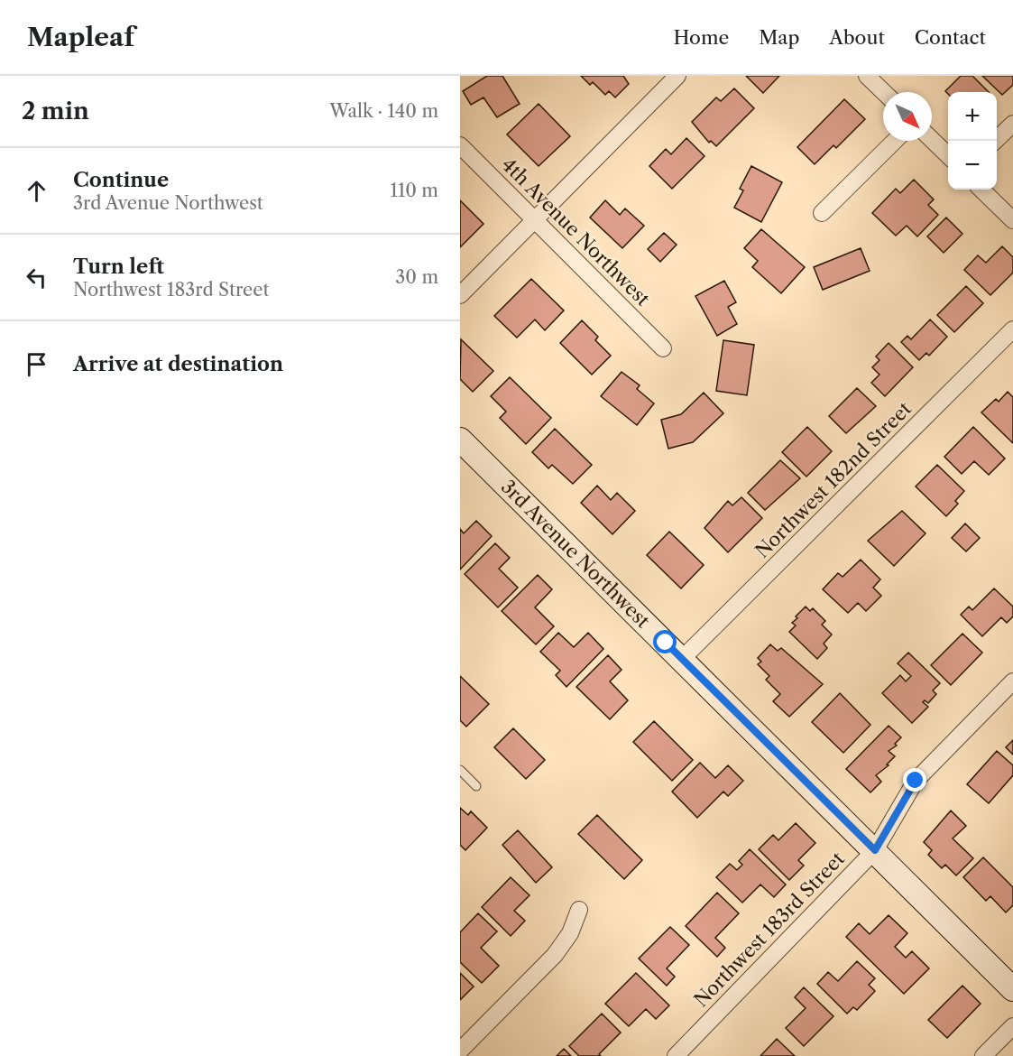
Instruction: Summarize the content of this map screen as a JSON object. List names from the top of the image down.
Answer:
{
  "streets": {
    "street": [
      "4th Avenue Northwest",
      "Northwest 182nd Street",
      "3rd Avenue Northwest",
      "Northwest 183rd Street"
    ]
  },
  "crossings": [
    ["Northwest 182nd Street", "3rd Avenue Northwest"],
    ["3rd Avenue Northwest", "Northwest 183rd Street"]
  ],
  "north": "bottom right",
  "page": {
    "header": "Mapleaf",
    "nav": [
      "Home",
      "Map",
      "About",
      "Contact"
    ],
    "heading": ["2 min", "Walk · 140 m"],
    "map_buttons": ["+", "−"],
    "list": [
      ["Continue", "3rd Avenue Northwest", "110 m"],
      ["Turn left", "Northwest 183rd Street", "30 m"],
      "Arrive at destination"
    ]
  }
}
